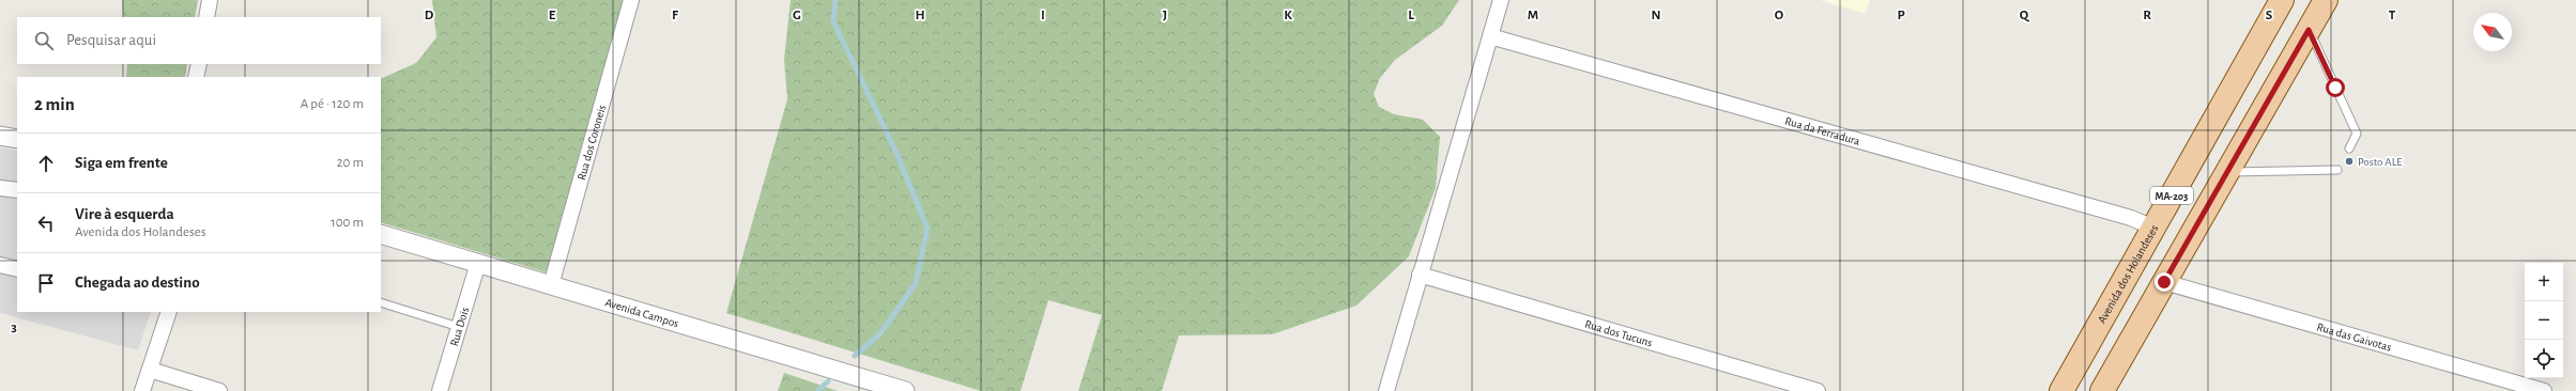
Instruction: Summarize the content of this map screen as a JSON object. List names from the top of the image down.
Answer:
{
  "streets": {
    "main road": ["MA-203", "Avenida dos Holandeses"],
    "street": [
      "Rua da Ferradura",
      "Rua dos Coroneis",
      "Avenida Campos",
      "Rua Dois",
      "Rua dos Tucuns",
      "Rua das Gaivotas"
    ]
  },
  "crossings": [
    ["Rua da Ferradura", "Avenida dos Holandeses"],
    ["Rua dos Coroneis", "Avenida Campos"],
    ["MA-203", "Rua das Gaivotas"],
    ["Avenida Campos", "Rua Dois"]
  ],
  "places": ["Posto ALE"],
  "north": "top left",
  "page": {
    "search": "Pesquisar aqui",
    "heading": ["2 min", "A pé · 120 m"],
    "list": [
      ["Siga em frente", "20 m"],
      ["Vire à esquerda", "Avenida dos Holandeses", "100 m"],
      "Chegada ao destino"
    ],
    "map_buttons": ["+", "−"]
  },
  "grid": {
    "columns": [
      "D",
      "E",
      "F",
      "G",
      "H",
      "I",
      "J",
      "K",
      "L",
      "M",
      "N",
      "O",
      "P",
      "Q",
      "R",
      "S",
      "T"
    ],
    "rows": ["3"]
  }
}
